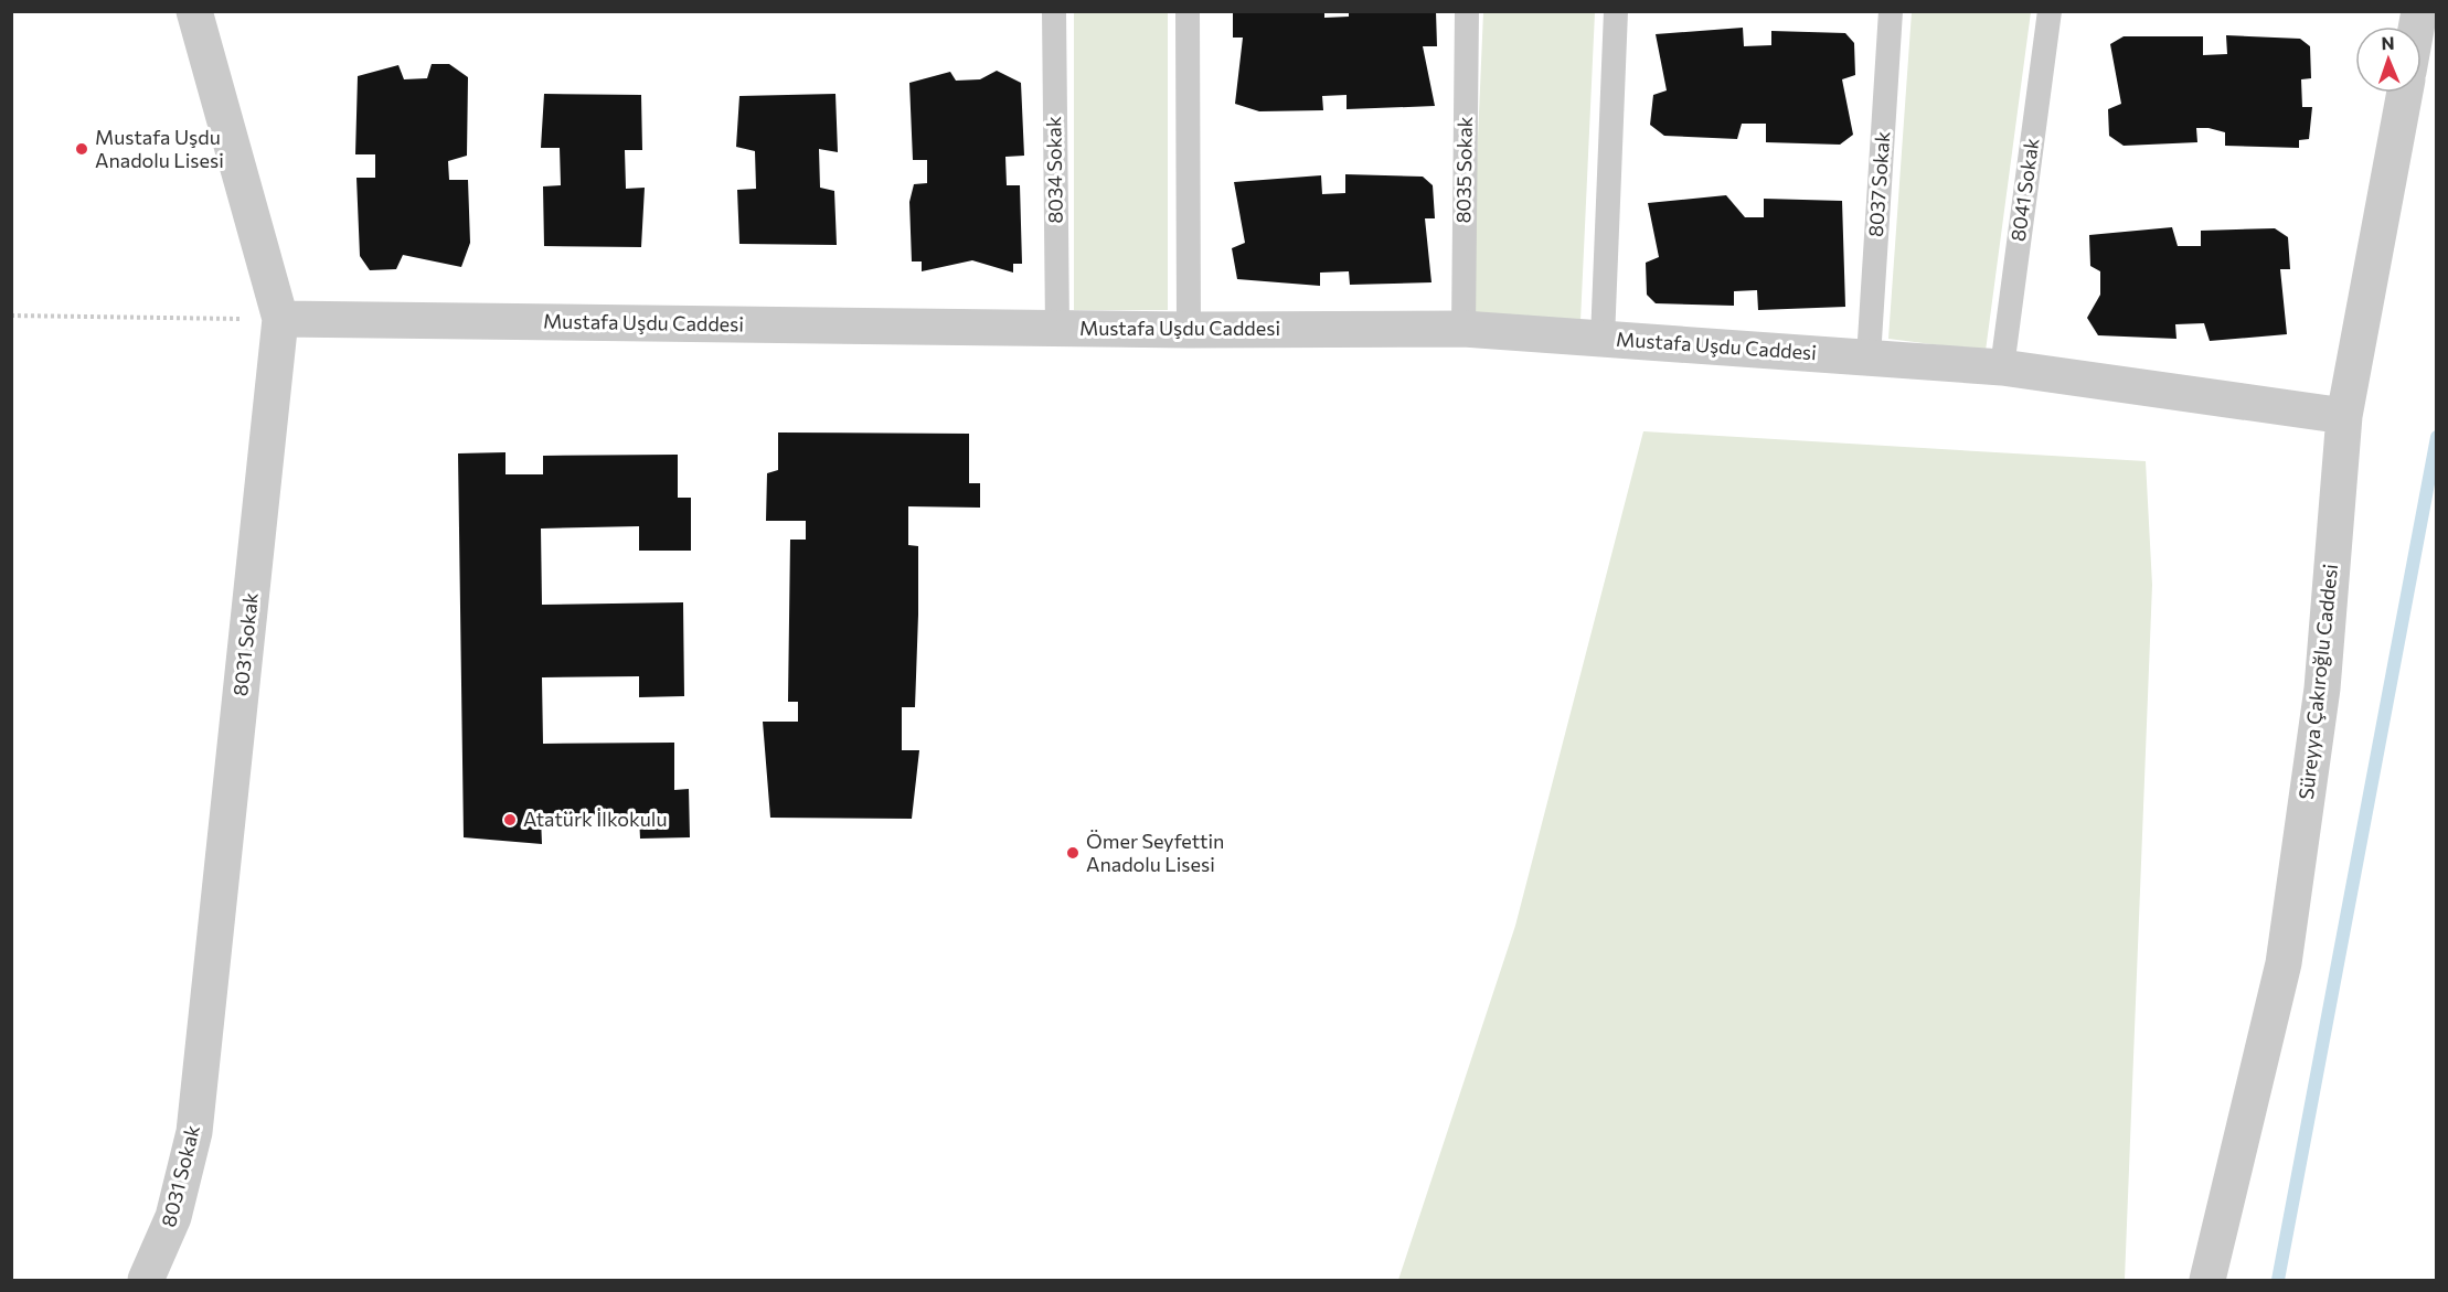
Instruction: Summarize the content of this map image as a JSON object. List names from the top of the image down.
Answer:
{
  "streets": {
    "street": ["Mustafa Uşdu Caddesi", "8031 Sokak", "Süreyya Çakıroğlu Caddesi"],
    "lane": [
      "8034 Sokak",
      "8035 Sokak",
      "8037 Sokak",
      "8041 Sokak"
    ]
  },
  "crossings": [
    ["8034 Sokak", "Mustafa Uşdu Caddesi"],
    ["8035 Sokak", "Mustafa Uşdu Caddesi"],
    ["8037 Sokak", "Mustafa Uşdu Caddesi"],
    ["8041 Sokak", "Mustafa Uşdu Caddesi"],
    ["Mustafa Uşdu Caddesi", "8031 Sokak"],
    ["Mustafa Uşdu Caddesi", "Süreyya Çakıroğlu Caddesi"]
  ],
  "places": ["Mustafa Uşdu Anadolu Lisesi", "Atatürk İlkokulu", "Ömer Seyfettin Anadolu Lisesi"],
  "north": "top"
}
